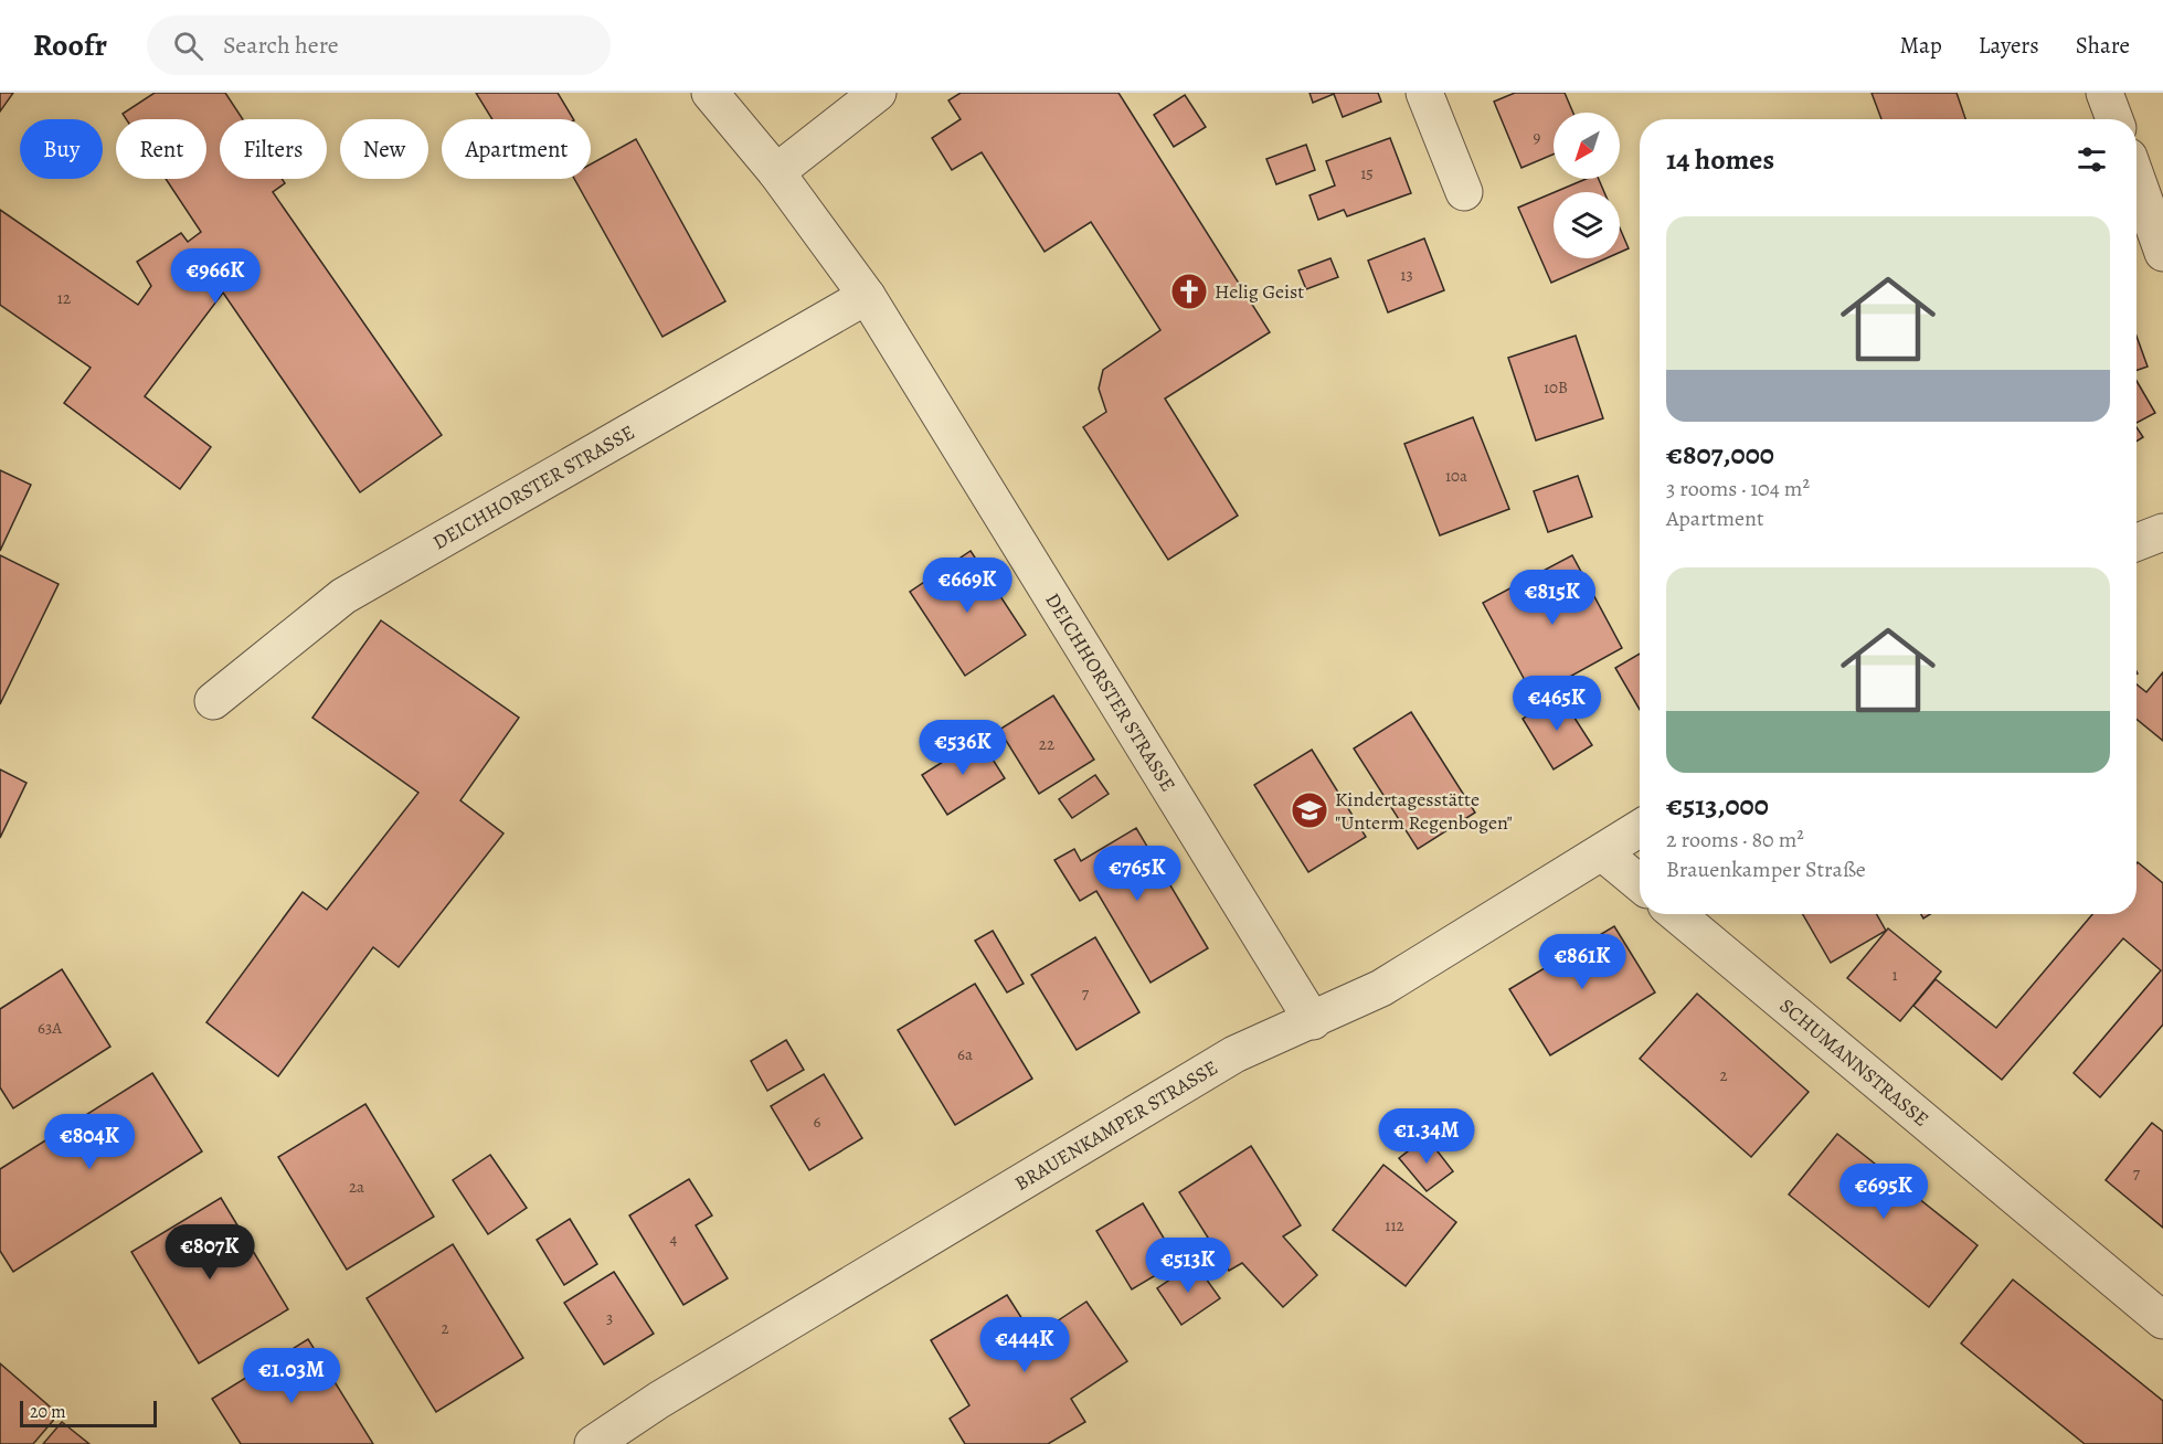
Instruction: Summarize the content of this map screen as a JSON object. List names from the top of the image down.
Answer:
{
  "streets": {
    "street": ["DEICHHORSTER STRASSE", "SCHUMANNSTRASSE", "BRAUENKAMPER STRASSE"]
  },
  "crossings": [
    ["DEICHHORSTER STRASSE", "BRAUENKAMPER STRASSE"]
  ],
  "places": {
    "church": ["Helig Geist"],
    "school or university": ["Kindertagesstätte \"Unterm Regenbogen\""]
  },
  "house_numbers": [
    "9",
    "15",
    "13",
    "12",
    "10B",
    "10a",
    "22",
    "1",
    "7",
    "63A",
    "6a",
    "2",
    "6",
    "7",
    "2a",
    "112",
    "4",
    "3",
    "2"
  ],
  "scale_bar": "20 m",
  "north": "bottom left",
  "page": {
    "header": "Roofr",
    "search": "Search here",
    "nav": ["Map", "Layers", "Share"],
    "chip": [
      "Buy",
      "Rent",
      "Filters",
      "New",
      "Apartment"
    ],
    "heading": "14 homes",
    "list": [
      {
        "name": "€807,000",
        "note": "3 rooms · 104 m² · Apartment"
      },
      {
        "name": "€513,000",
        "note": "2 rooms · 80 m² · Brauenkamper Straße"
      }
    ],
    "price": [
      "€966K",
      "€669K",
      "€815K",
      "€465K",
      "€536K",
      "€765K",
      "€861K",
      "€1.34M",
      "€804K",
      "€695K",
      "€807K",
      "€513K",
      "€444K",
      "€1.03M"
    ],
    "scale": "20 m"
  }
}
